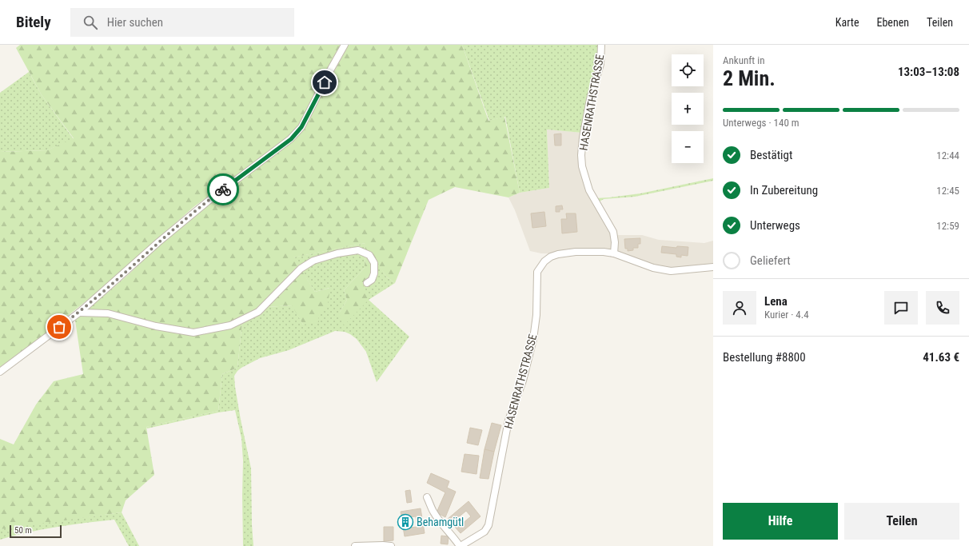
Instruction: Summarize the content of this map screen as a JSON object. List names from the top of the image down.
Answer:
{
  "streets": {
    "street": ["HASENRATHSTRASSE"]
  },
  "places": {
    "building": ["Behamgütl"]
  },
  "scale_bar": "50 m",
  "page": {
    "header": "Bitely",
    "search": "Hier suchen",
    "nav": ["Karte", "Ebenen", "Teilen"],
    "heading": ["2 Min.", "Ankunft in", "13:03–13:08"],
    "panel": [
      "Lena",
      "Kurier · 4.4",
      "Bestellung #8800",
      "41.63 €"
    ],
    "map_buttons": ["+", "−"],
    "bar": "Unterwegs · 140 m",
    "list": [
      ["Bestätigt", "12:44"],
      ["In Zubereitung", "12:45"],
      ["Unterwegs", "12:59"],
      "Geliefert"
    ],
    "buttons": ["Hilfe", "Teilen"],
    "scale": "50 m"
  }
}
